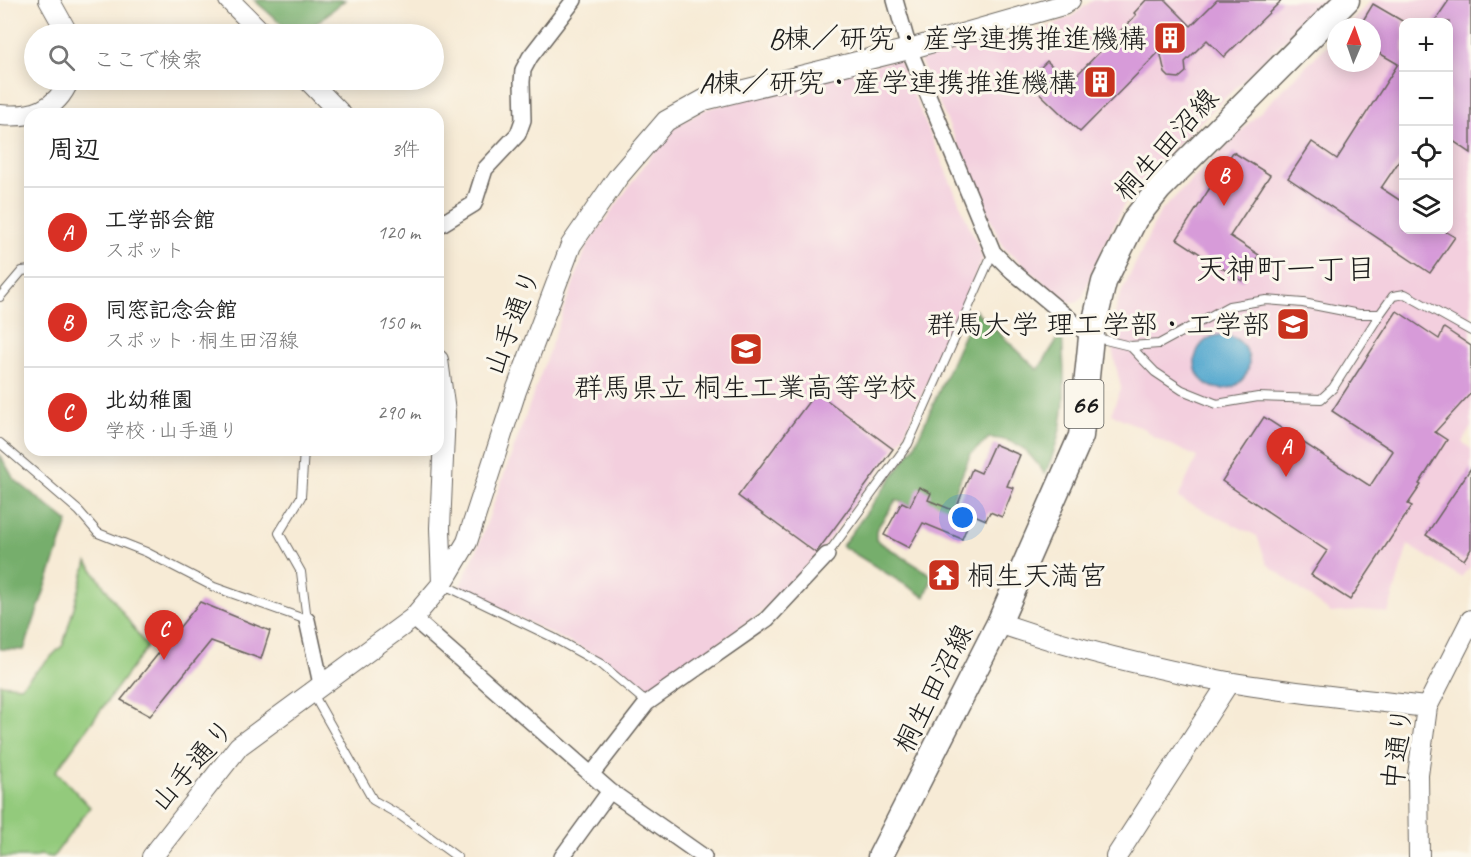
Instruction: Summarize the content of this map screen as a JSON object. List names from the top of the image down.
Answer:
{
  "streets": {
    "main road": ["桐生田沼線", "66"],
    "street": ["山手通り", "中通り"]
  },
  "districts": ["天神町一丁目"],
  "places": {
    "building": ["B棟／研究・産学連携推進機構", "A棟／研究・産学連携推進機構"],
    "school or university": ["群馬大学 理工学部・工学部", "群馬県立 桐生工業高等学校"],
    "temple": ["桐生天満宮"]
  },
  "north": "top",
  "page": {
    "map_buttons": ["+", "−"],
    "search": "ここで検索",
    "heading": ["周辺", "3件"],
    "pins": ["B", "A", "C"],
    "list": [
      {
        "mark": "A",
        "name": "工学部会館",
        "note": "スポット",
        "value": "120 m"
      },
      {
        "mark": "B",
        "name": "同窓記念会館",
        "note": "スポット · 桐生田沼線",
        "value": "150 m"
      },
      {
        "mark": "C",
        "name": "北幼稚園",
        "note": "学校 · 山手通り",
        "value": "290 m"
      }
    ]
  }
}
